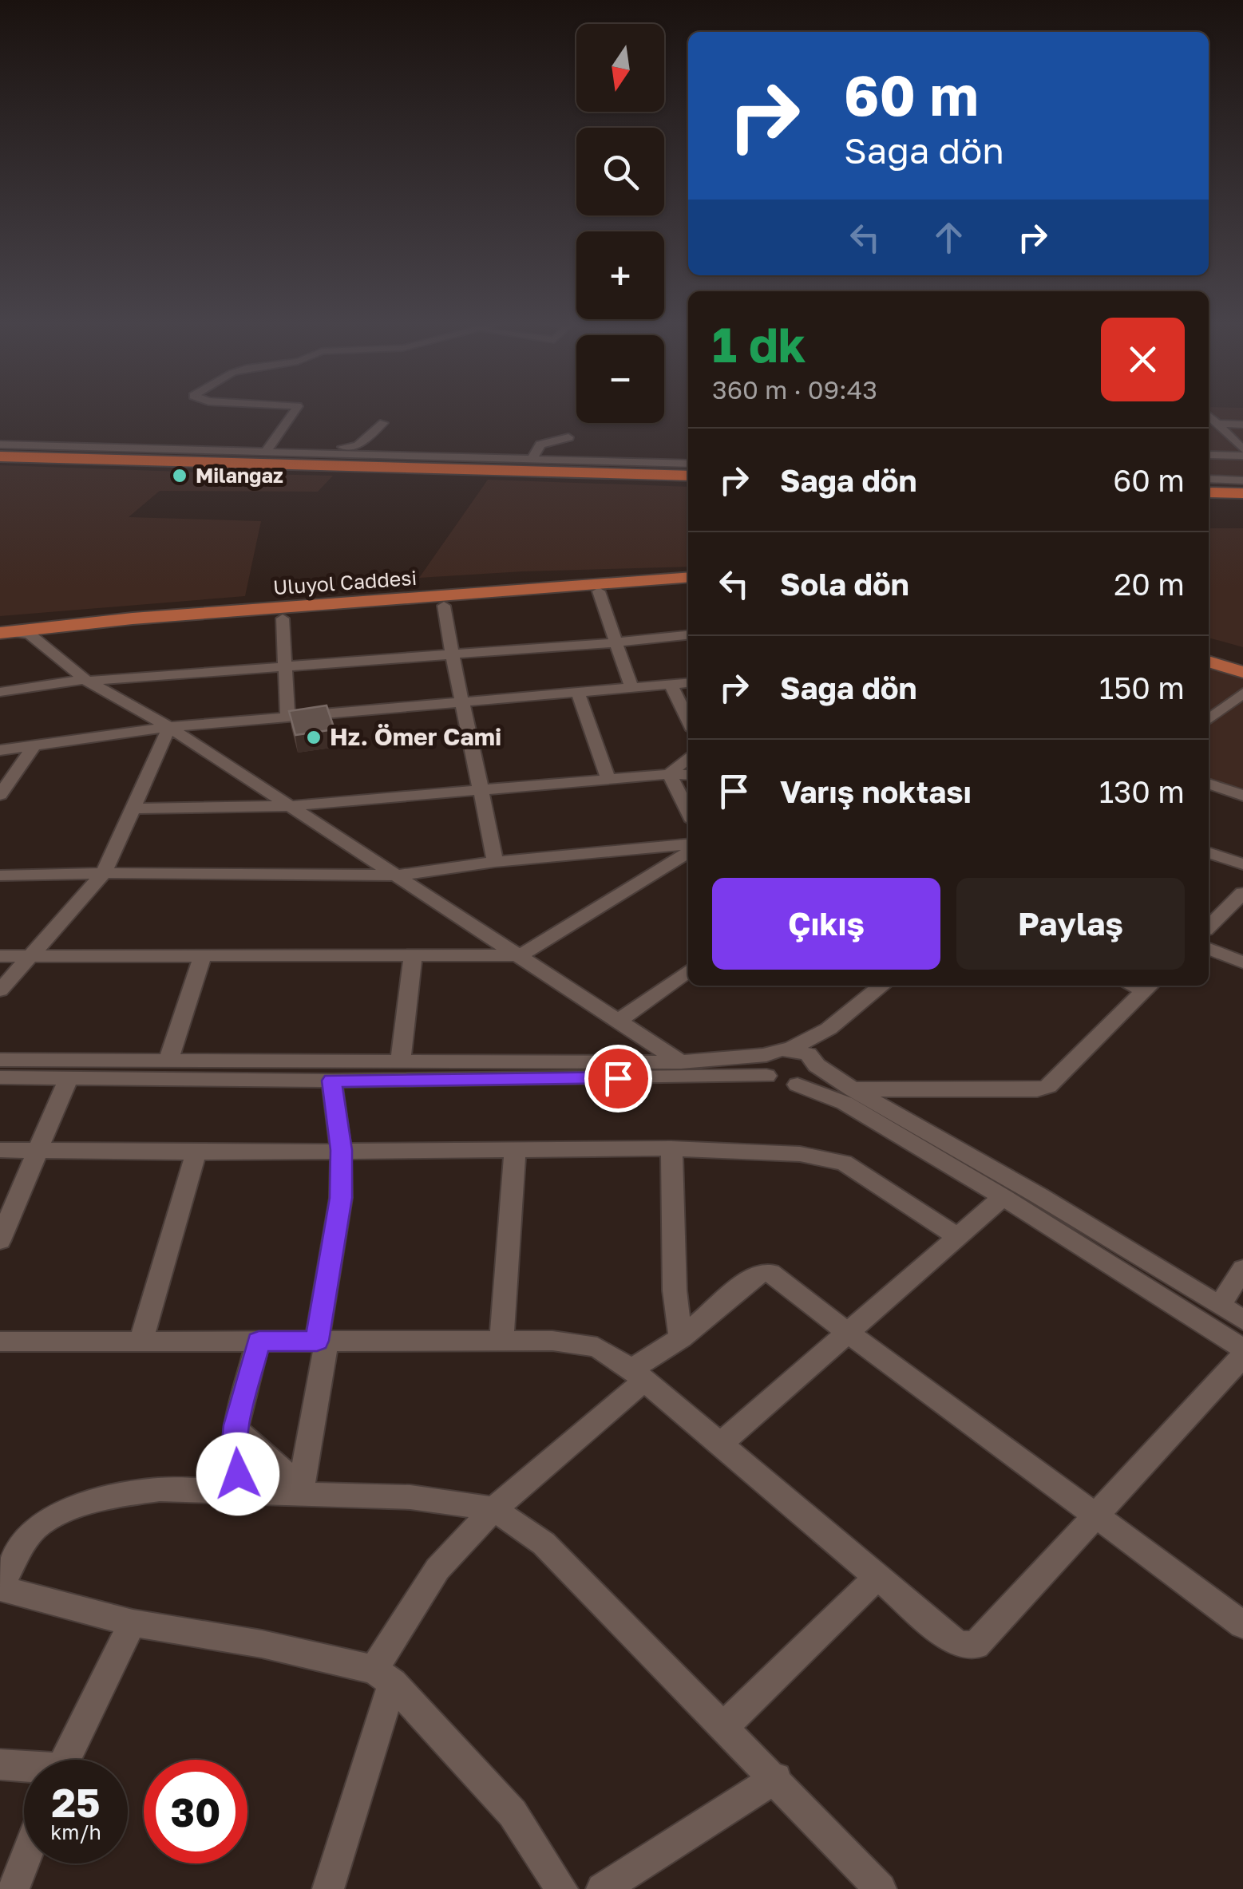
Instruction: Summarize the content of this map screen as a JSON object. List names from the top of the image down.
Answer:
{
  "streets": {
    "main road": ["Uluyol Caddesi"]
  },
  "places": ["Milangaz", "Hz. Ömer Cami"],
  "north": "bottom",
  "page": {
    "map_buttons": ["+", "−"],
    "turn": ["60 m", "Sağa dön"],
    "heading": ["1 dk", "360 m · 09:43"],
    "list": [
      {
        "name": "Sağa dön",
        "value": "60 m"
      },
      {
        "name": "Sola dön",
        "value": "20 m"
      },
      {
        "name": "Sağa dön",
        "value": "150 m"
      },
      {
        "name": "Varış noktası",
        "value": "130 m"
      }
    ],
    "buttons": ["Çıkış", "Paylaş"],
    "speed": "25 km/h",
    "limit": "30"
  }
}
